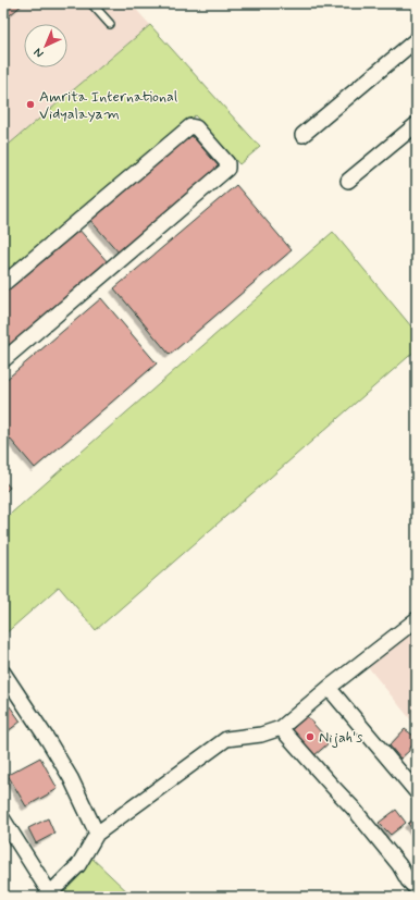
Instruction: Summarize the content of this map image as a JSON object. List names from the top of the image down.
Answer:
{
  "places": ["Amrita International Vidyalayam", "Nijah's"],
  "north": "bottom left"
}
